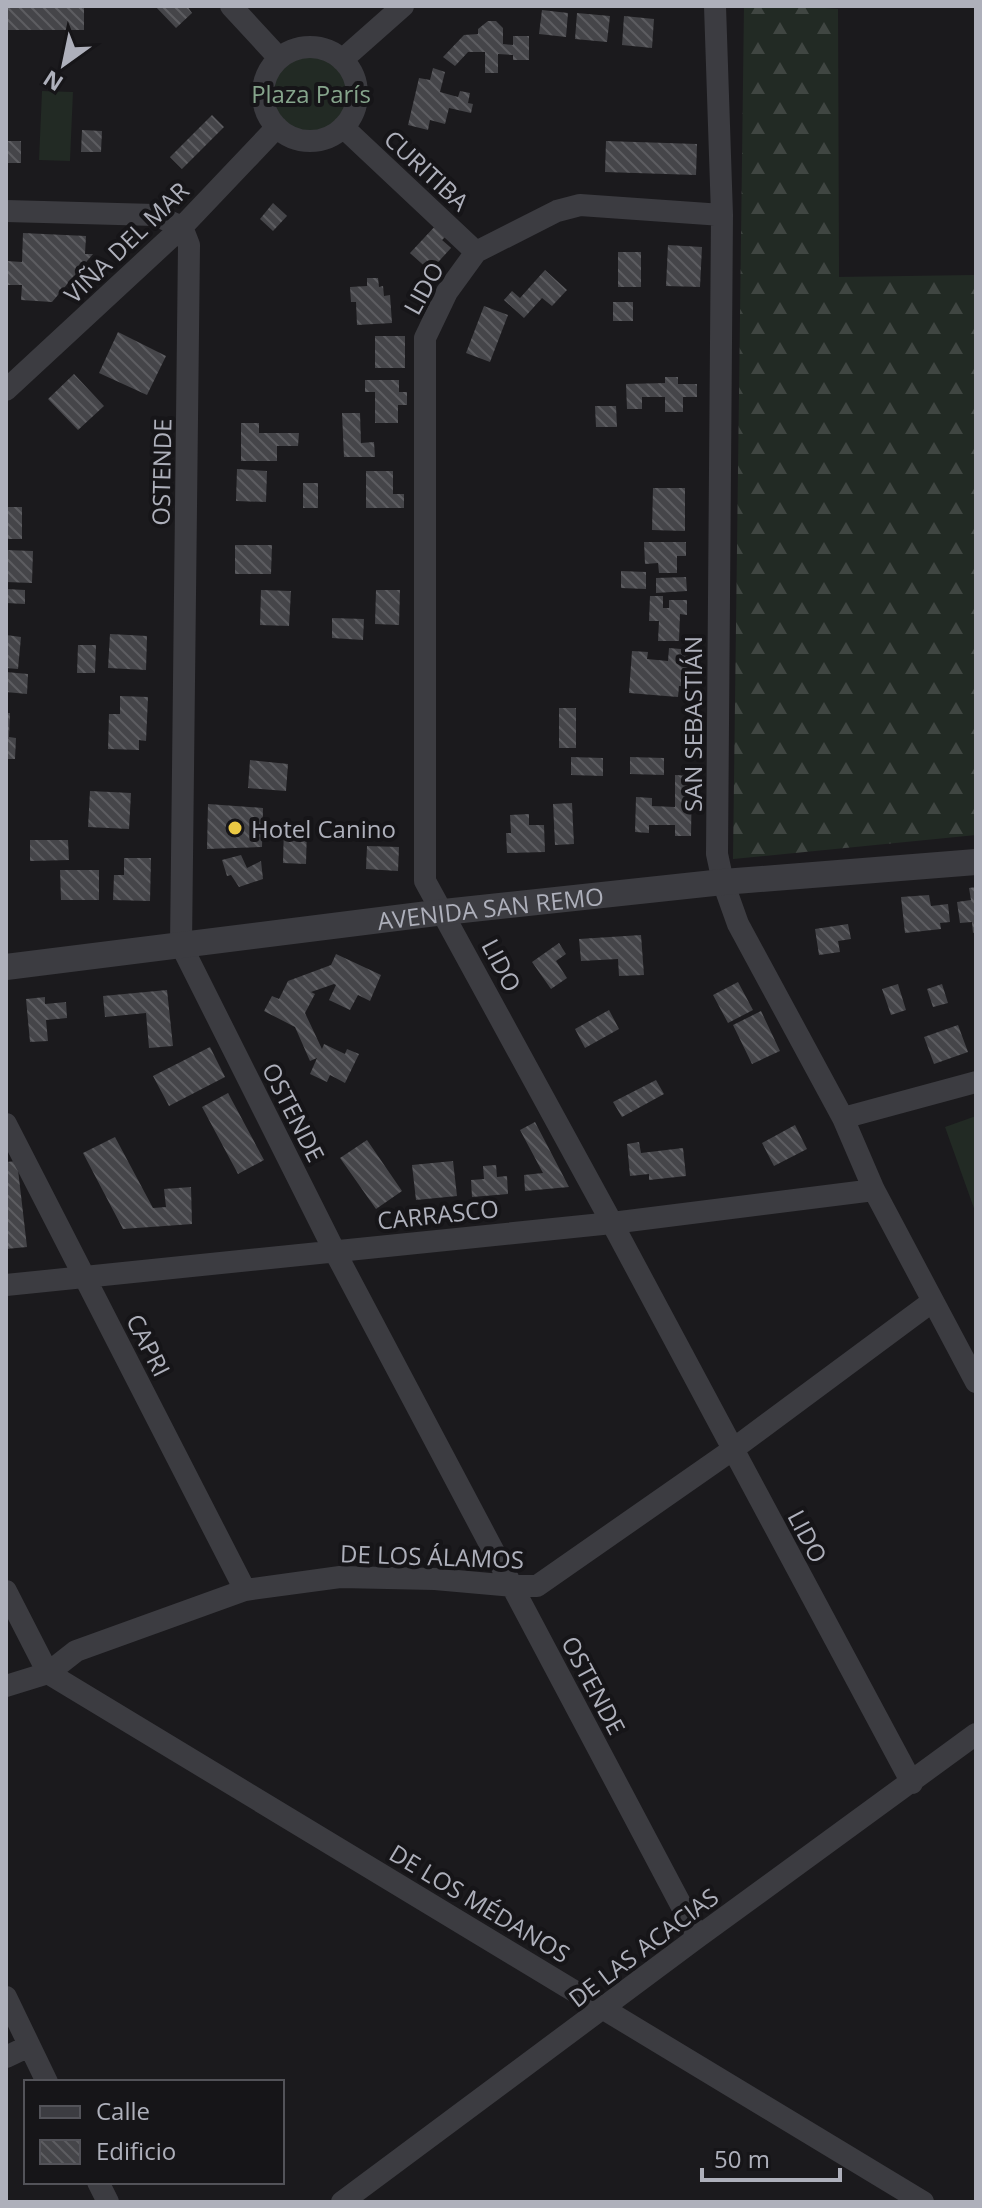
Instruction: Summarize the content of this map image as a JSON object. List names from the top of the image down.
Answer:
{
  "streets": {
    "street": [
      "CURITIBA",
      "VIÑA DEL MAR",
      "LIDO",
      "OSTENDE",
      "SAN SEBASTIÁN",
      "AVENIDA SAN REMO",
      "CARRASCO",
      "CAPRI",
      "DE LOS ÁLAMOS",
      "DE LOS MÉDANOS",
      "DE LAS ACACIAS"
    ]
  },
  "crossings": [
    ["CURITIBA", "VIÑA DEL MAR"],
    ["CURITIBA", "LIDO"],
    ["VIÑA DEL MAR", "OSTENDE"],
    ["LIDO", "SAN SEBASTIÁN"],
    ["LIDO", "AVENIDA SAN REMO"],
    ["LIDO", "CARRASCO"],
    ["LIDO", "DE LOS ÁLAMOS"],
    ["LIDO", "DE LAS ACACIAS"],
    ["OSTENDE", "AVENIDA SAN REMO"],
    ["OSTENDE", "CARRASCO"],
    ["OSTENDE", "DE LOS ÁLAMOS"],
    ["OSTENDE", "DE LAS ACACIAS"],
    ["SAN SEBASTIÁN", "AVENIDA SAN REMO"],
    ["SAN SEBASTIÁN", "CARRASCO"],
    ["SAN SEBASTIÁN", "DE LOS ÁLAMOS"],
    ["CARRASCO", "CAPRI"],
    ["CAPRI", "DE LOS ÁLAMOS"],
    ["DE LOS ÁLAMOS", "DE LOS MÉDANOS"],
    ["DE LOS MÉDANOS", "DE LAS ACACIAS"]
  ],
  "parks": ["Plaza París"],
  "places": ["Hotel Canino"],
  "legend": ["Calle", "Edificio"],
  "scale_bar": "50 m",
  "north": "bottom left"
}
